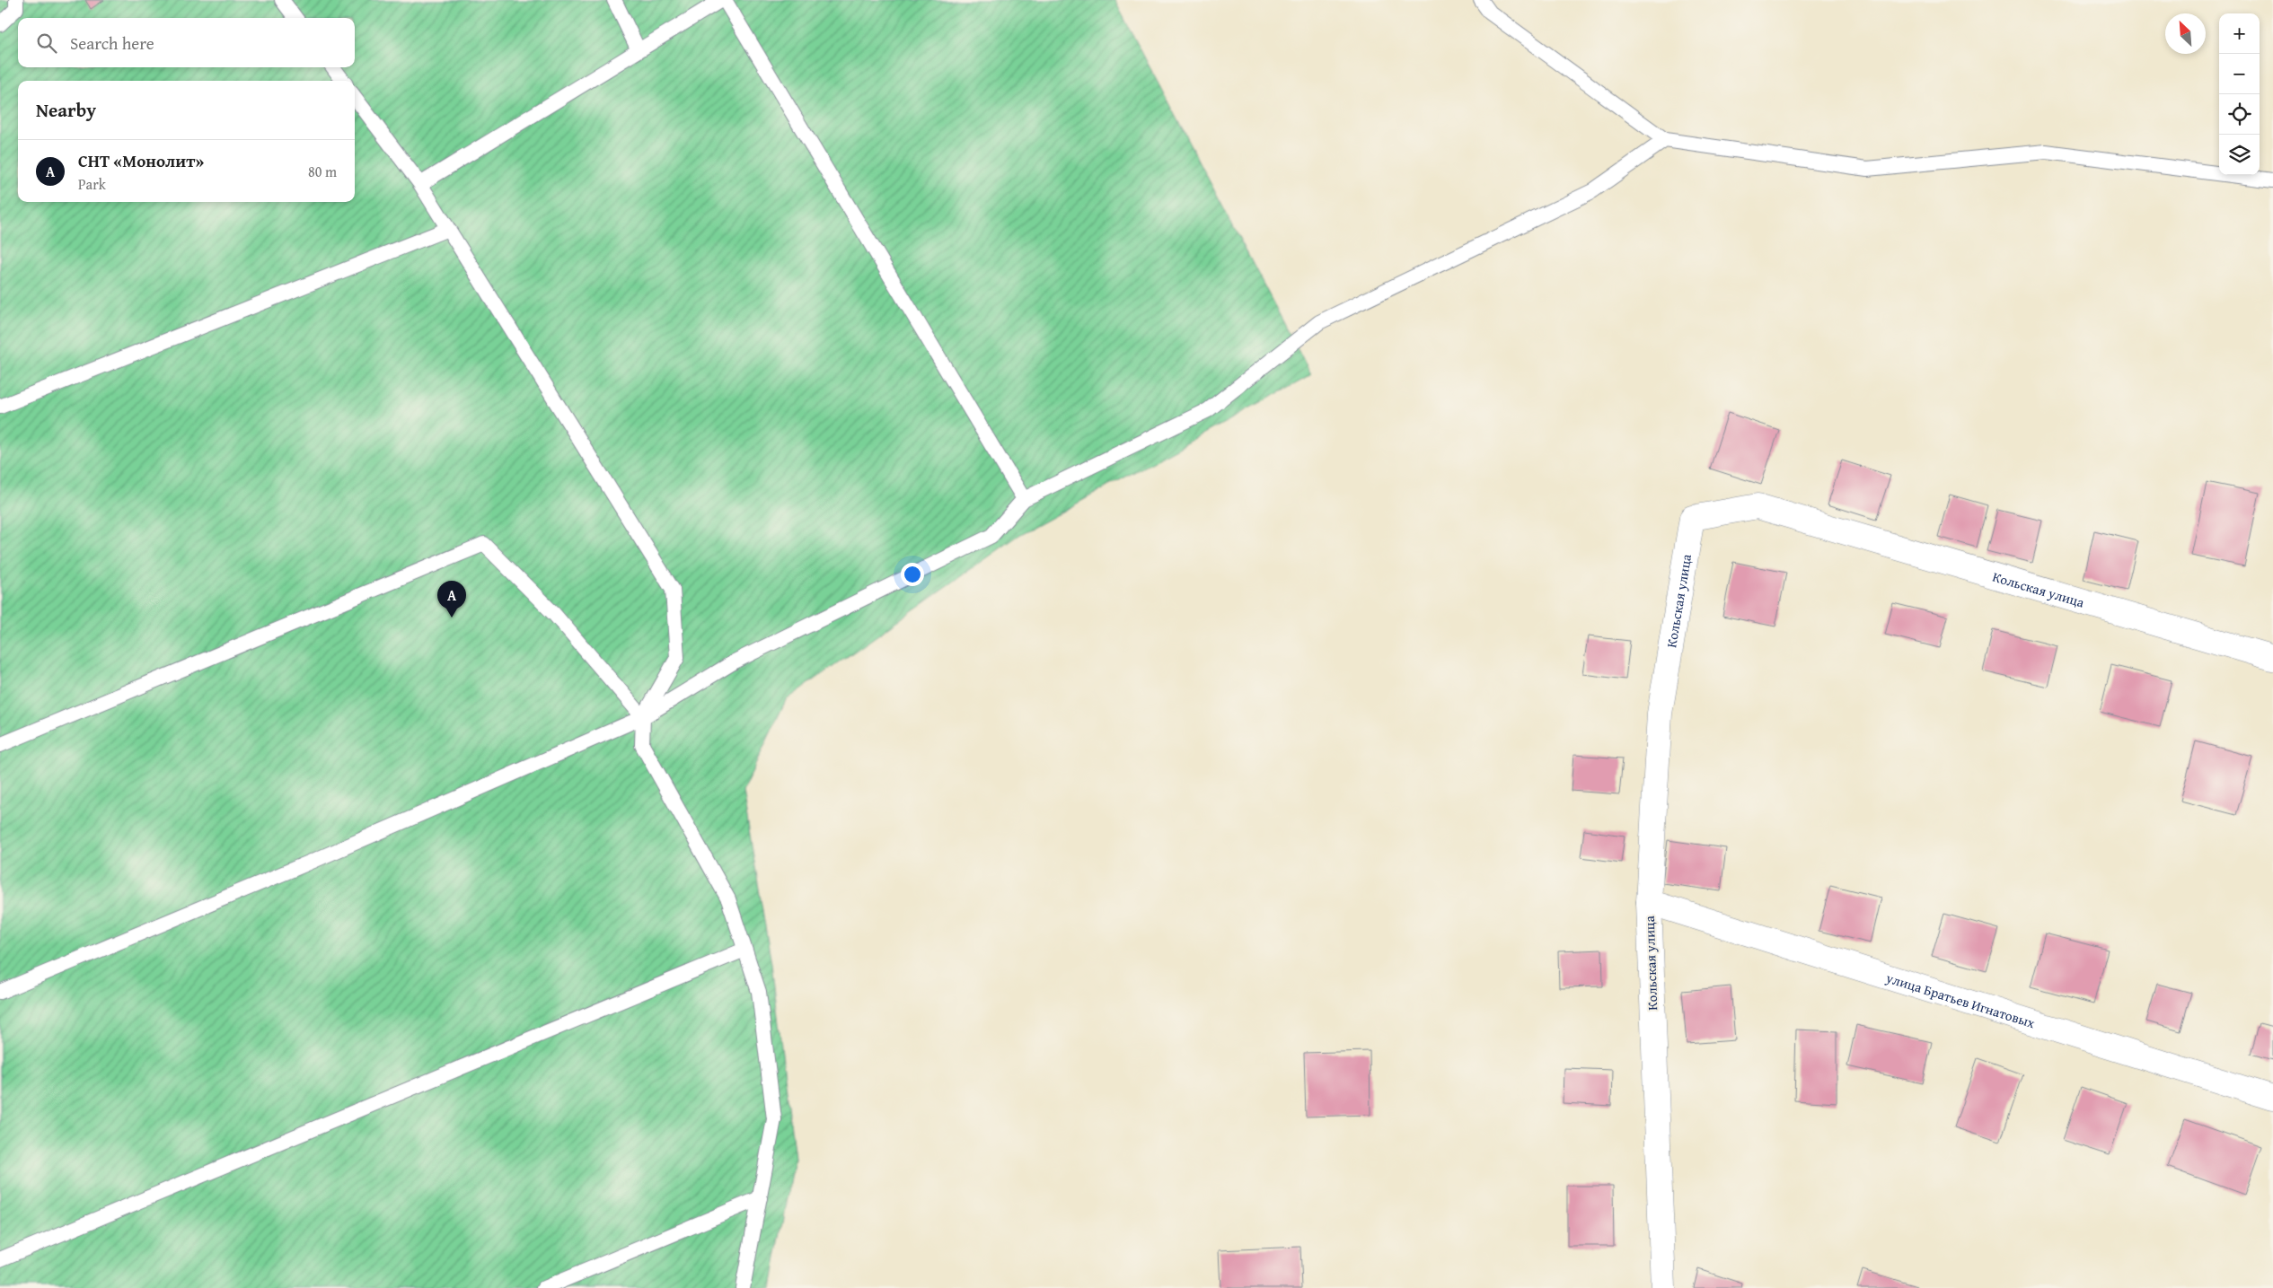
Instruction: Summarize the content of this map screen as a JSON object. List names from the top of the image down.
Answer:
{
  "streets": {
    "street": ["Кольская улица", "улица Братьев Игнатовых"]
  },
  "crossings": [
    ["Кольская улица", "улица Братьев Игнатовых"]
  ],
  "north": "top left",
  "page": {
    "map_buttons": ["+", "−"],
    "search": "Search here",
    "heading": "Nearby",
    "list": [
      {
        "mark": "A",
        "name": "СНТ «Монолит»",
        "note": "Park",
        "value": "80 m"
      }
    ],
    "pins": "A"
  }
}
